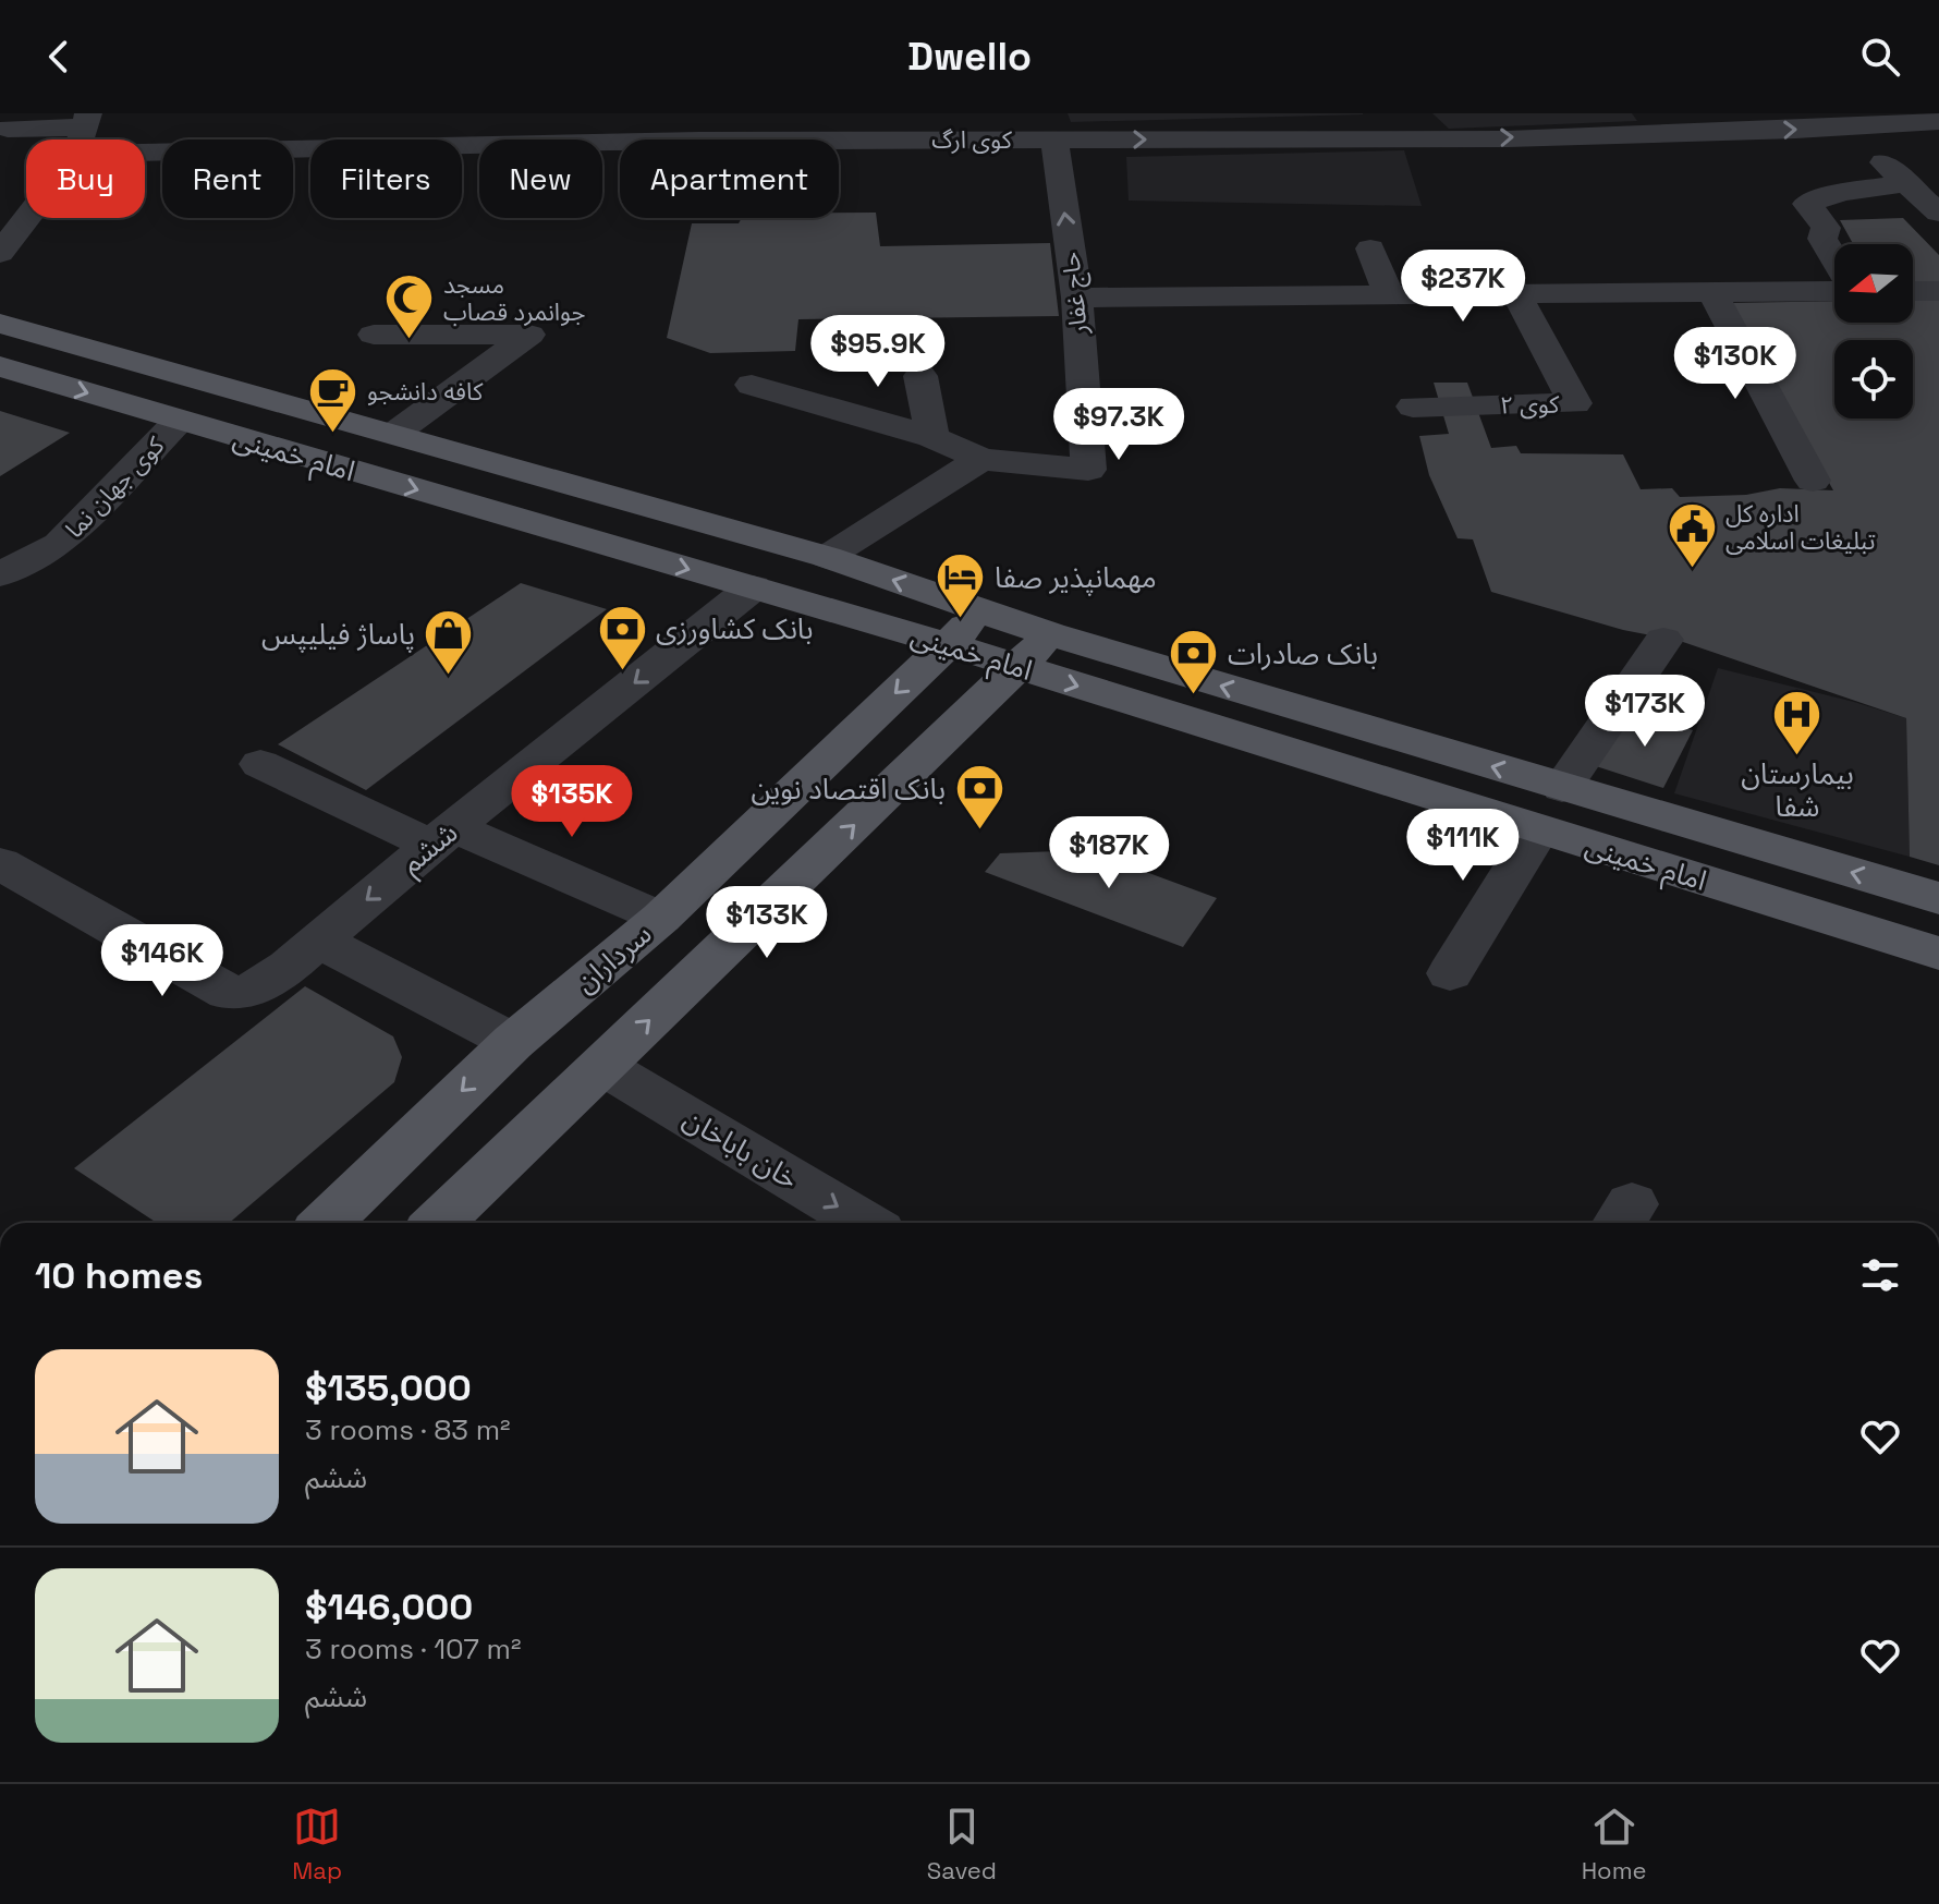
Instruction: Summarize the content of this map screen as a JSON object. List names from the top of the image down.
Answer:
{
  "streets": {
    "main road": ["امام خمینی", "سرداران"],
    "street": [
      "کوی ارگ",
      "حاج غفار",
      "کوی ۲",
      "کوی جهان نما",
      "ششم",
      "خان باباخان"
    ]
  },
  "crossings": [
    ["کوی ارگ", "حاج غفار"],
    ["امام خمینی", "کوی جهان نما"],
    ["امام خمینی", "ششم"],
    ["امام خمینی", "سرداران"]
  ],
  "one_way": ["حاج غفار", "ششم", "خان باباخان"],
  "places": {
    "mosque": ["مسجد جوانمرد قصاب"],
    "cafe": ["کافه دانشجو"],
    "public building": ["اداره کل تبلیغات اسلامی"],
    "hotel": ["مهمانپذیر صفا"],
    "bank": ["بانک کشاورزی", "بانک صادرات", "بانک اقتصاد نوین"],
    "shop": ["پاساژ فیلیپس"],
    "hospital": ["بیمارستان شفا"]
  },
  "north": "left",
  "page": {
    "header": "Dwello",
    "chip": [
      "Buy",
      "Rent",
      "Filters",
      "New",
      "Apartment"
    ],
    "price": [
      "$237K",
      "$95.9K",
      "$130K",
      "$97.3K",
      "$173K",
      "$135K",
      "$111K",
      "$187K",
      "$133K",
      "$146K"
    ],
    "heading": "10 homes",
    "list": [
      {
        "name": "$135,000",
        "note": "3 rooms · 83 m² · ششم"
      },
      {
        "name": "$146,000",
        "note": "3 rooms · 107 m² · ششم"
      }
    ],
    "tabs": ["Map", "Saved", "Home"]
  }
}
